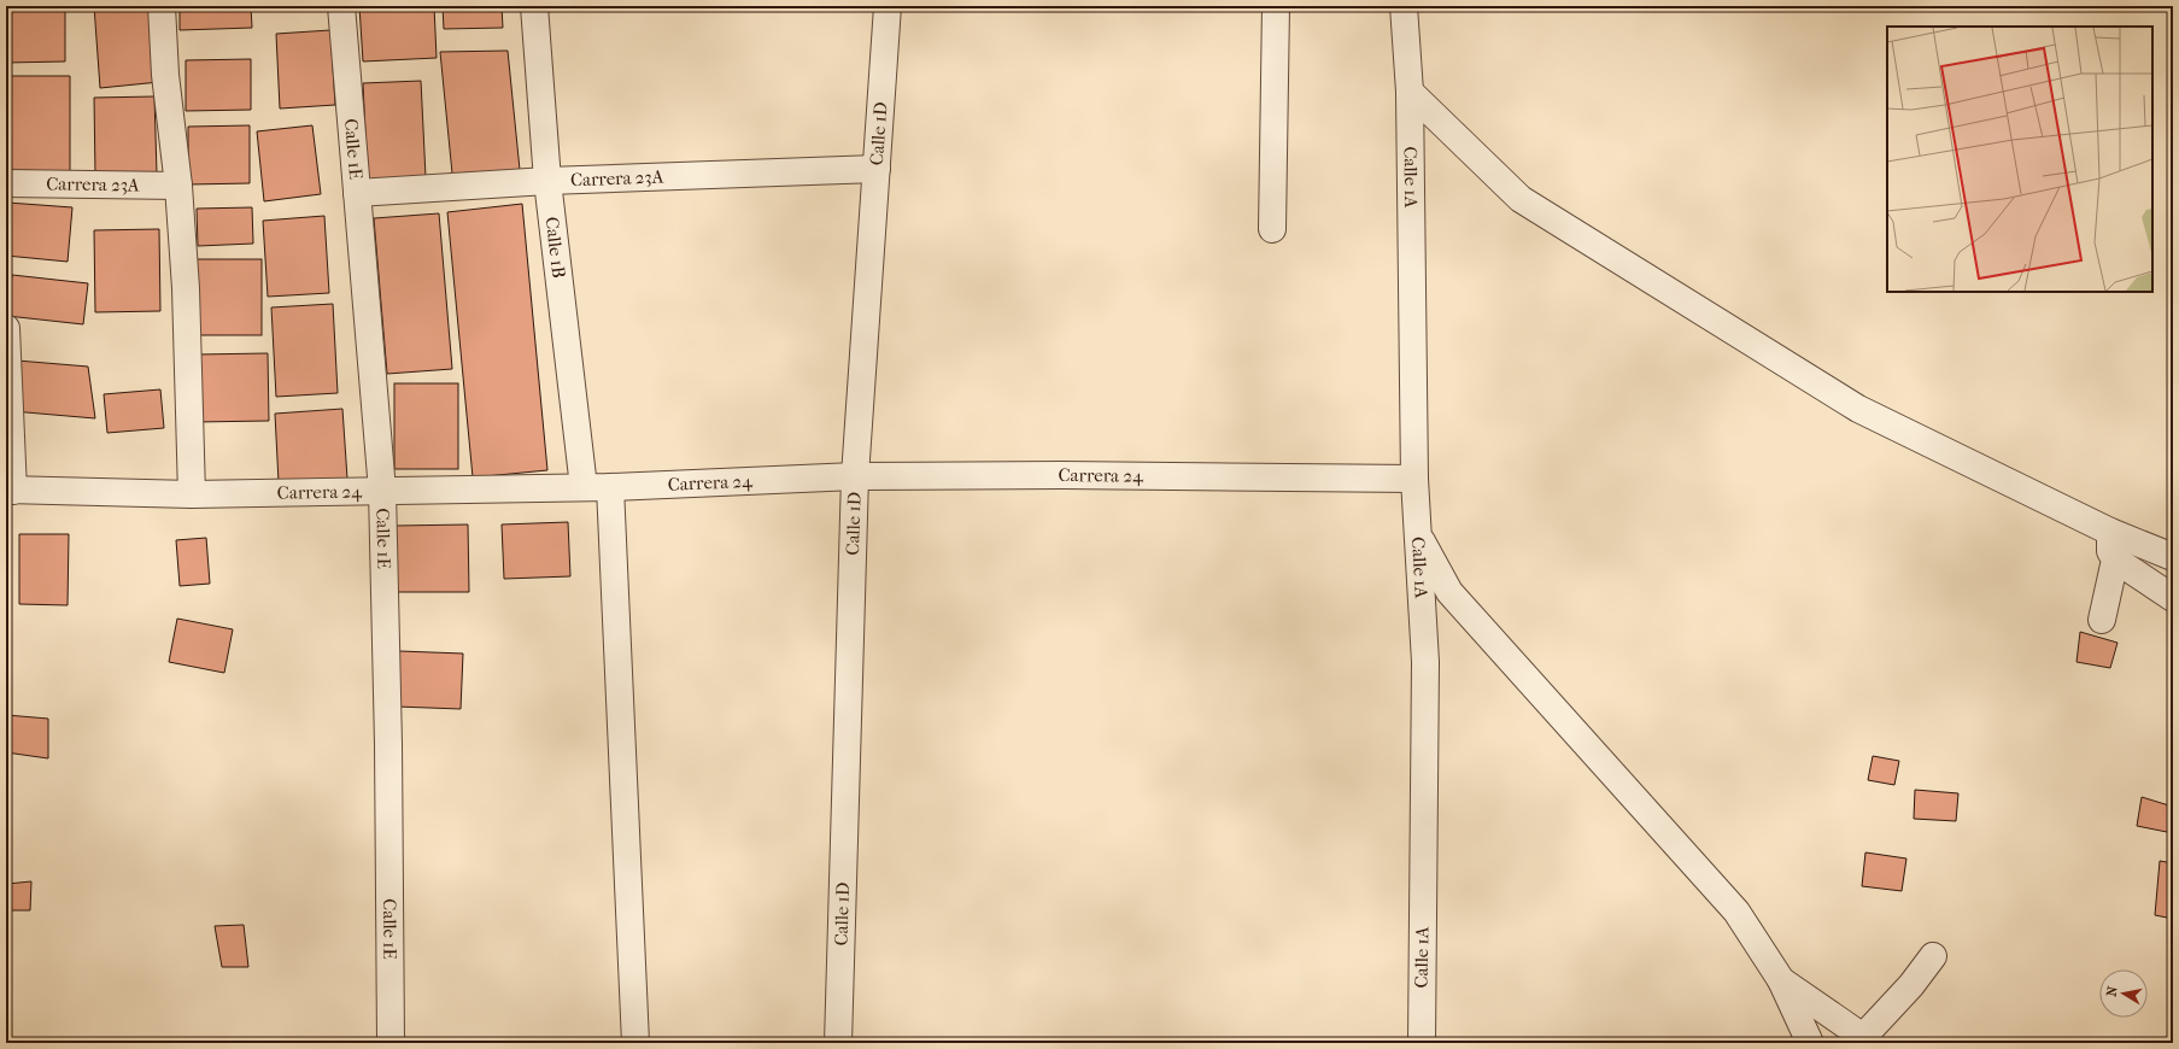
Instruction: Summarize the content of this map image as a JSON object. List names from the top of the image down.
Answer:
{
  "streets": {
    "street": [
      "Calle 1D",
      "Calle 1E",
      "Calle 1A",
      "Carrera 23A",
      "Calle 1B",
      "Carrera 24"
    ]
  },
  "crossings": [
    ["Calle 1D", "Carrera 23A"],
    ["Calle 1D", "Carrera 24"],
    ["Calle 1E", "Carrera 23A"],
    ["Calle 1E", "Carrera 24"],
    ["Calle 1A", "Carrera 24"],
    ["Carrera 23A", "Calle 1B"],
    ["Calle 1B", "Carrera 24"]
  ],
  "north": "left"
}
